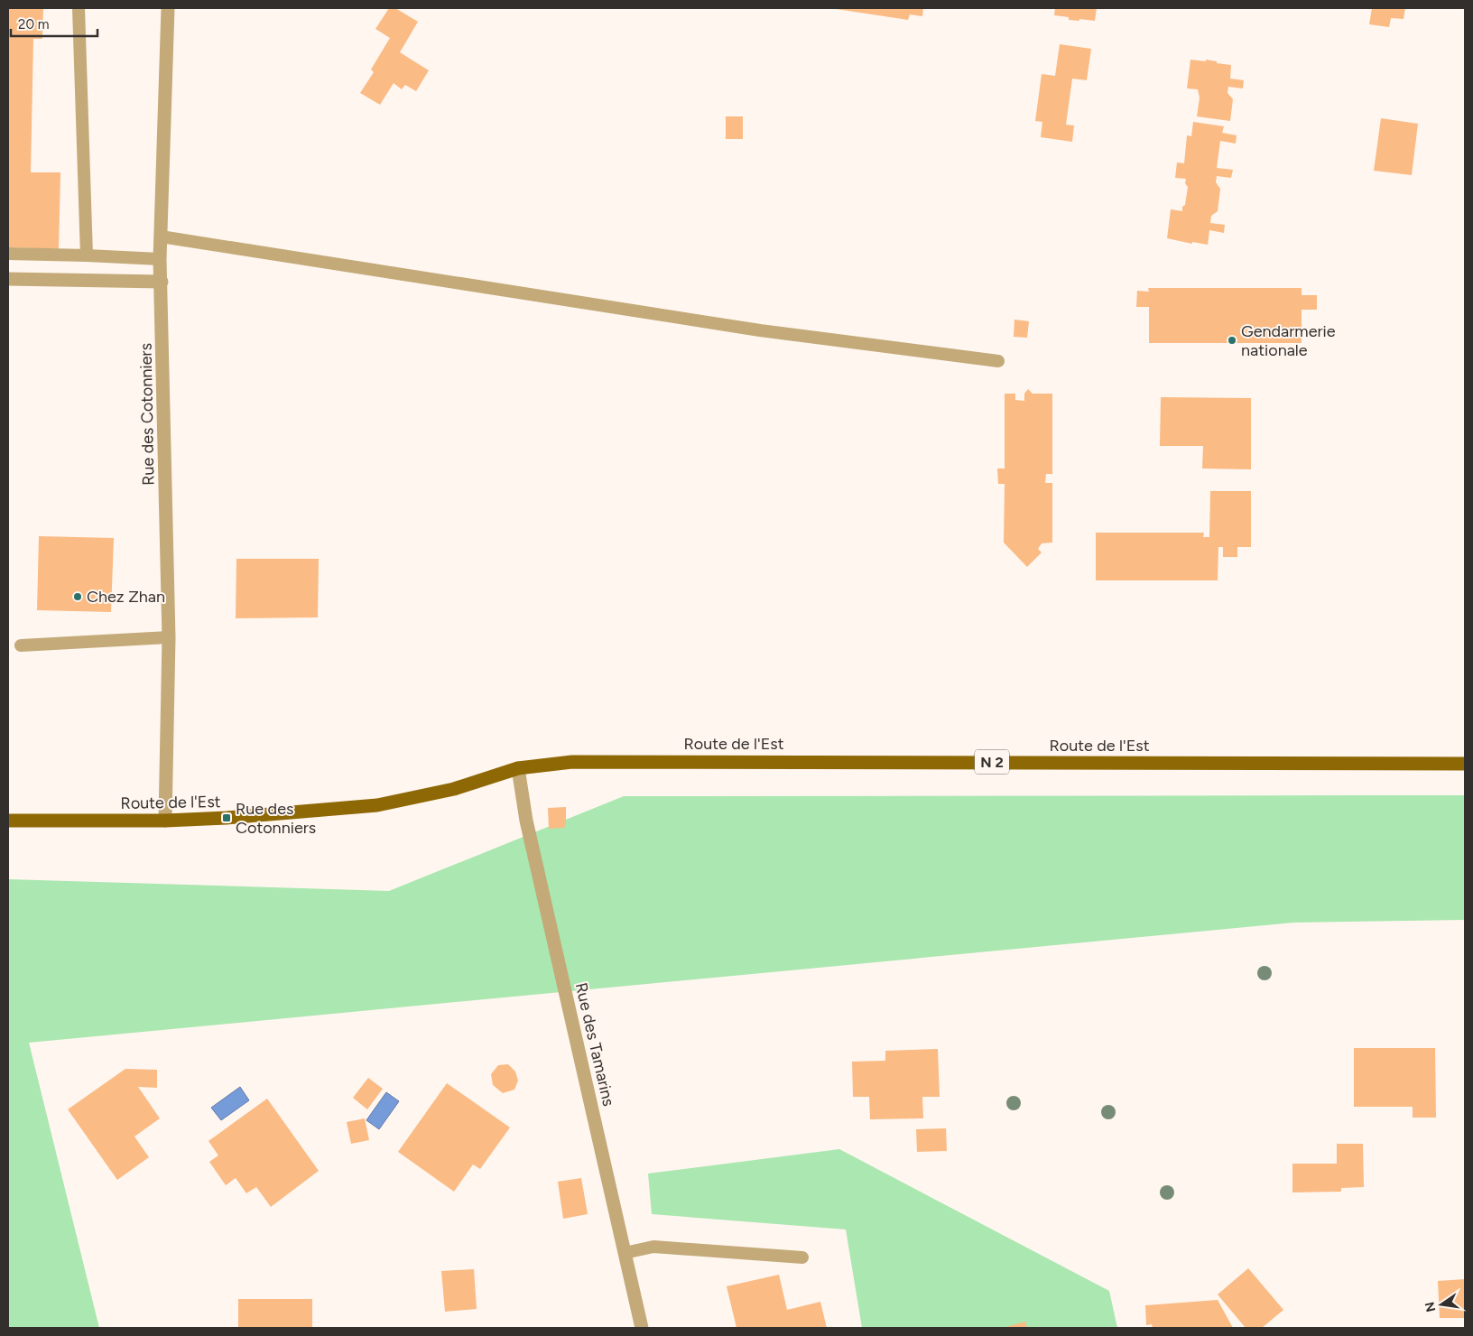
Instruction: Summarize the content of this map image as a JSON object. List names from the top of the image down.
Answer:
{
  "streets": {
    "main road": ["Route de l'Est", "N 2"],
    "street": ["Rue des Cotonniers", "Rue des Tamarins"]
  },
  "crossings": [
    ["Rue des Cotonniers", "Route de l'Est"],
    ["Route de l'Est", "Rue des Tamarins"]
  ],
  "places": {
    "other": ["Gendarmerie nationale", "Chez Zhan"],
    "transit": ["Rue des Cotonniers"]
  },
  "scale_bar": "20 m",
  "north": "left"
}
